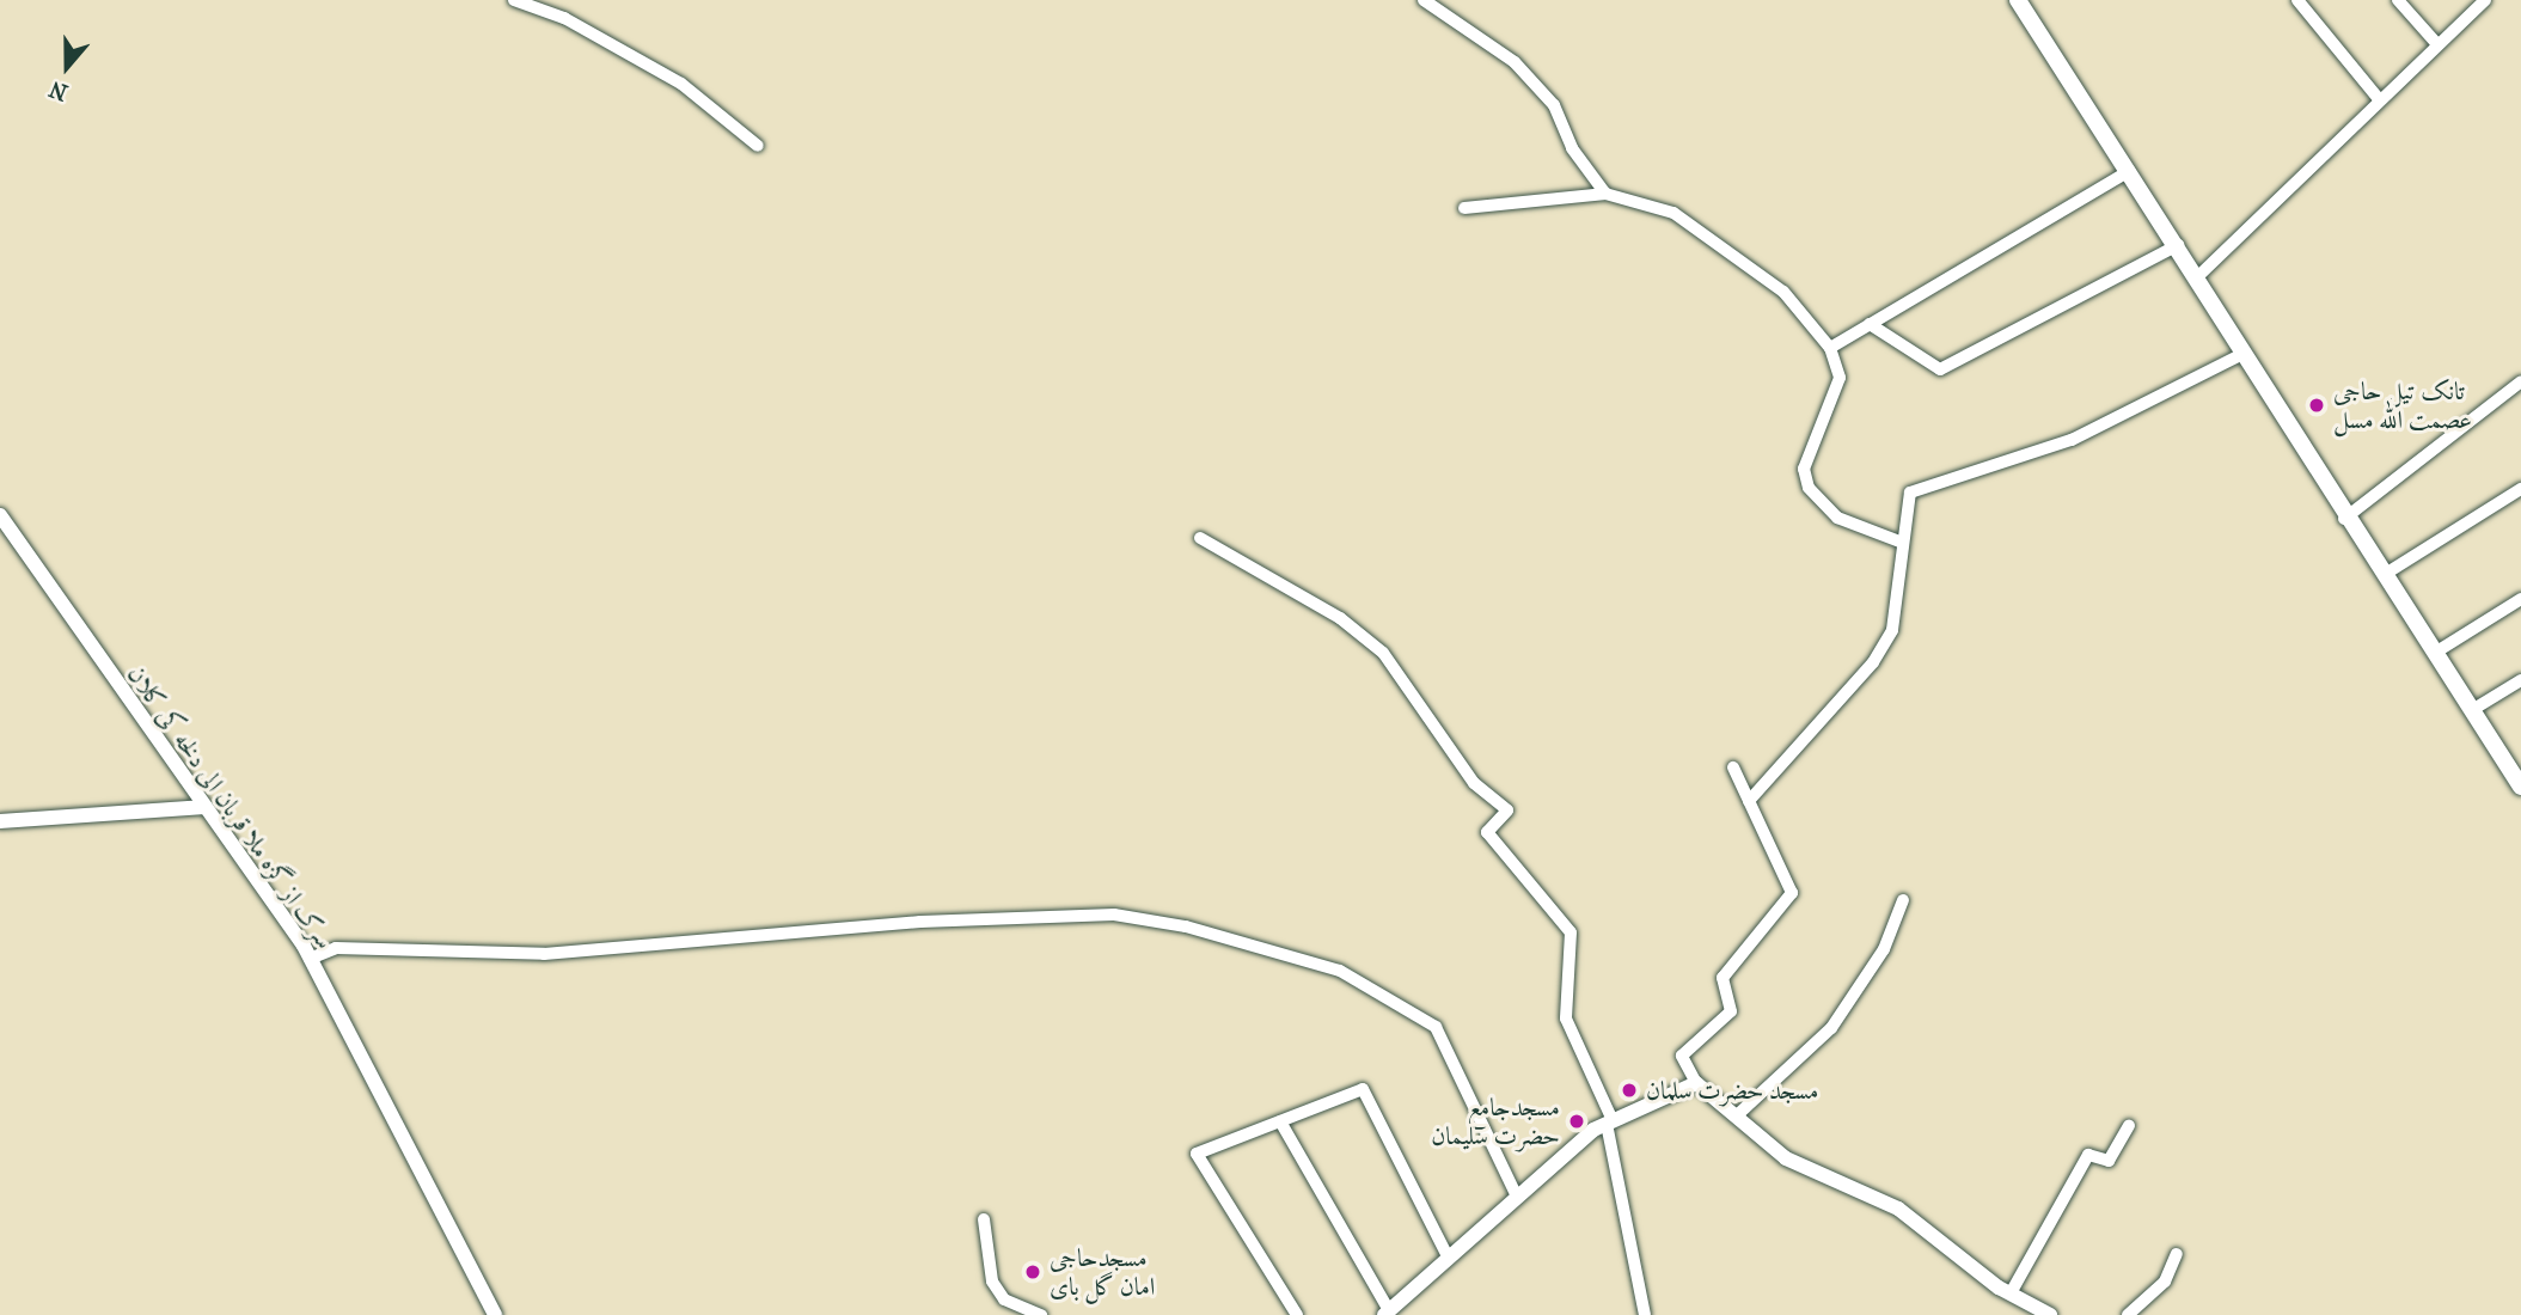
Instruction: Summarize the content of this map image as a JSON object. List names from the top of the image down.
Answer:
{
  "streets": {
    "street": ["سرک از گزه ملا قربان الی دلخه کی کلان"]
  },
  "places": [
    "تانک تیل حاجی عصمت الله مسل",
    "مسجد حضرت سلمان",
    "مسجدجامع حضرت سلیمان",
    "مسجدحاجی امان گل بای"
  ],
  "north": "bottom"
}
